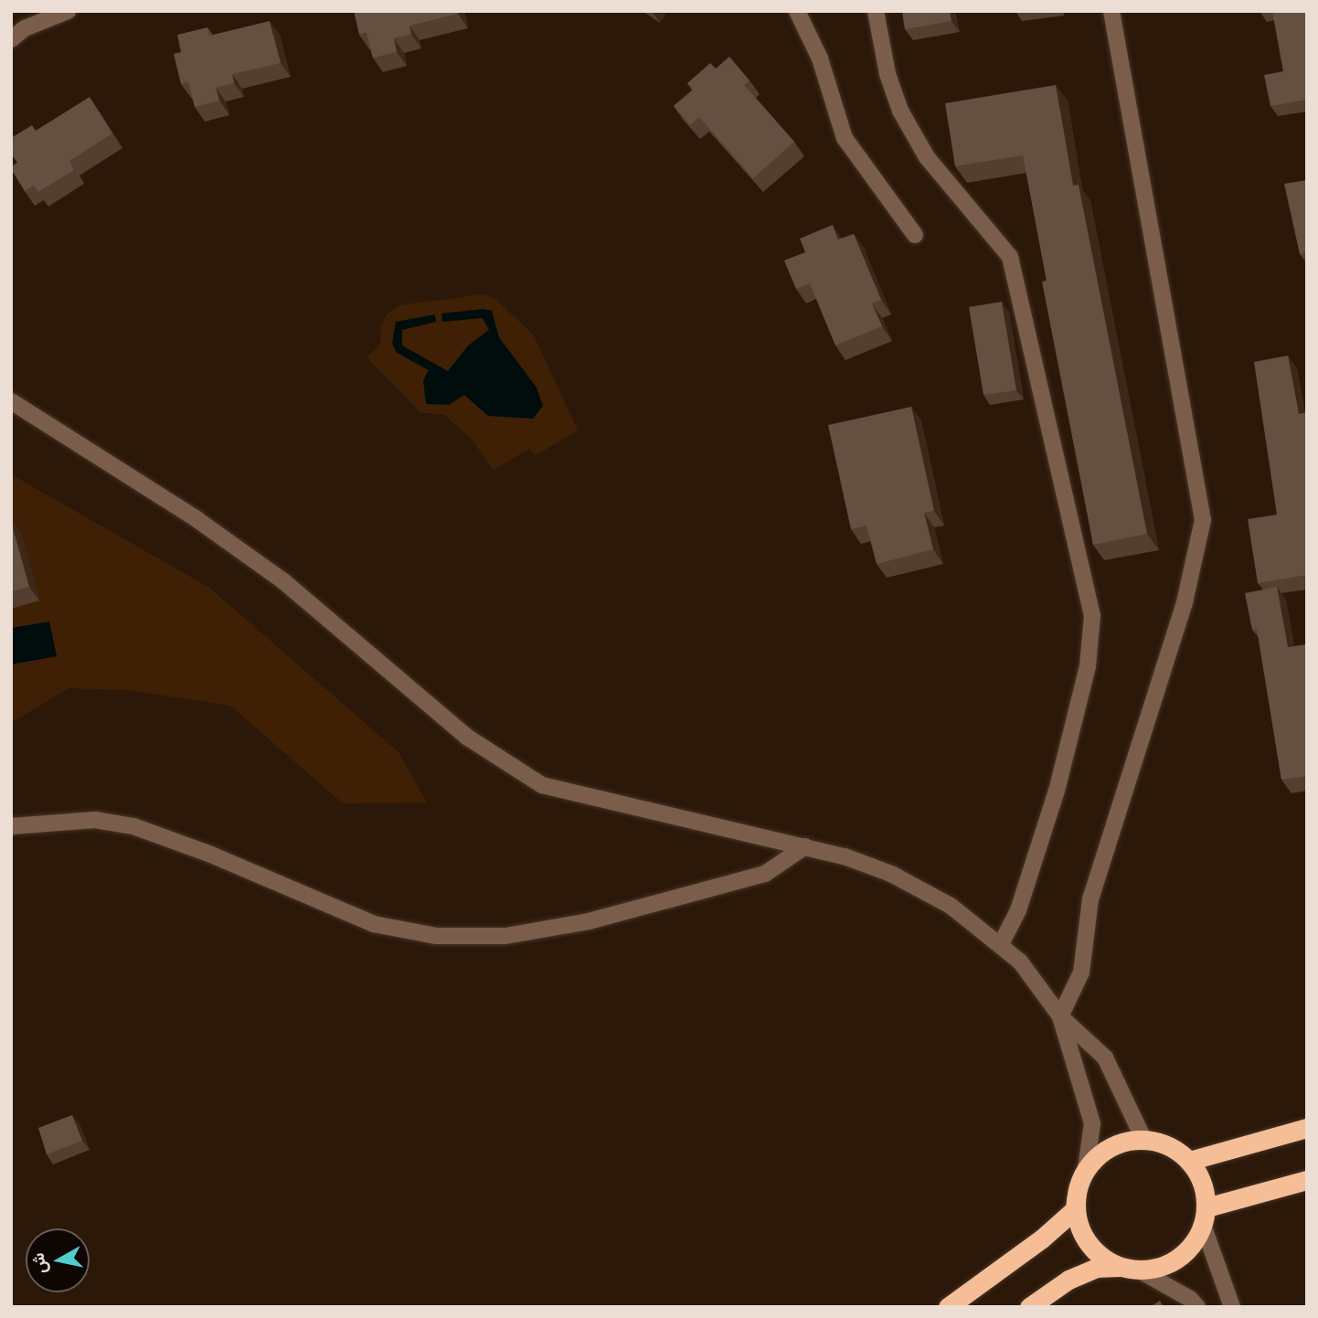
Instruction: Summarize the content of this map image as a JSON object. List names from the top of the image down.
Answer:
{
  "north": "left"
}
